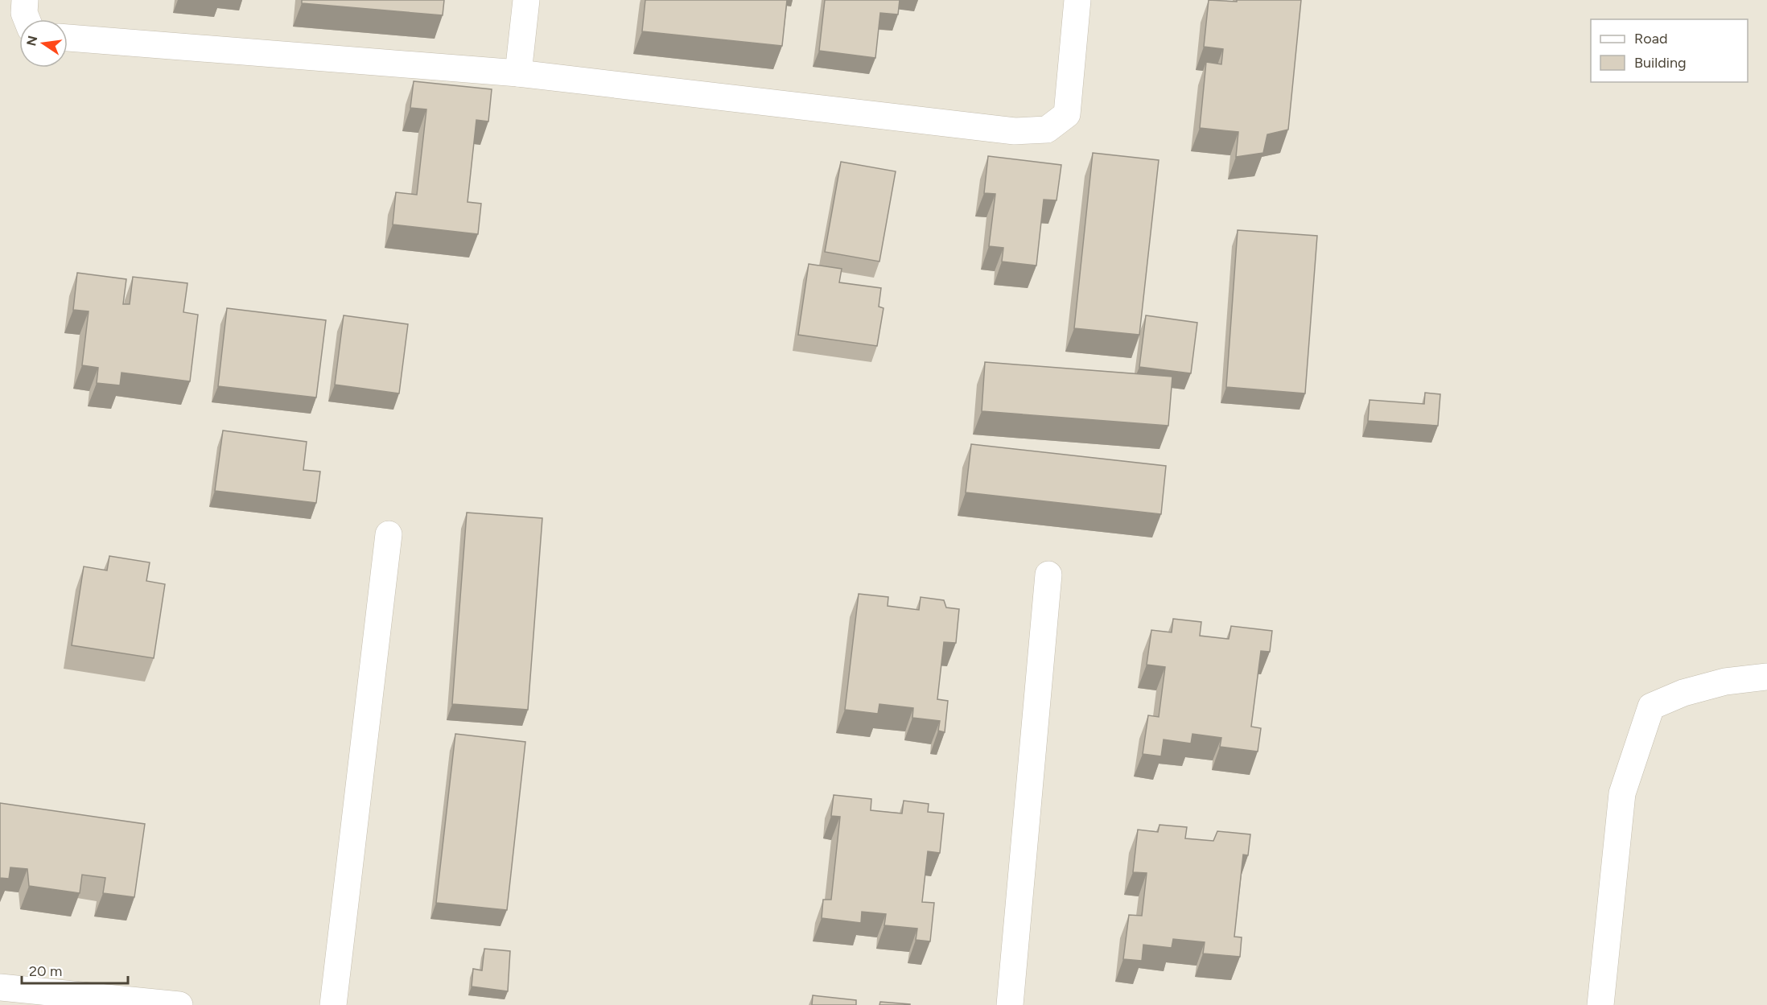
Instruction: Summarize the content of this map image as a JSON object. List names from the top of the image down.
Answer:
{
  "legend": ["Road", "Building"],
  "scale_bar": "20 m",
  "north": "left"
}
